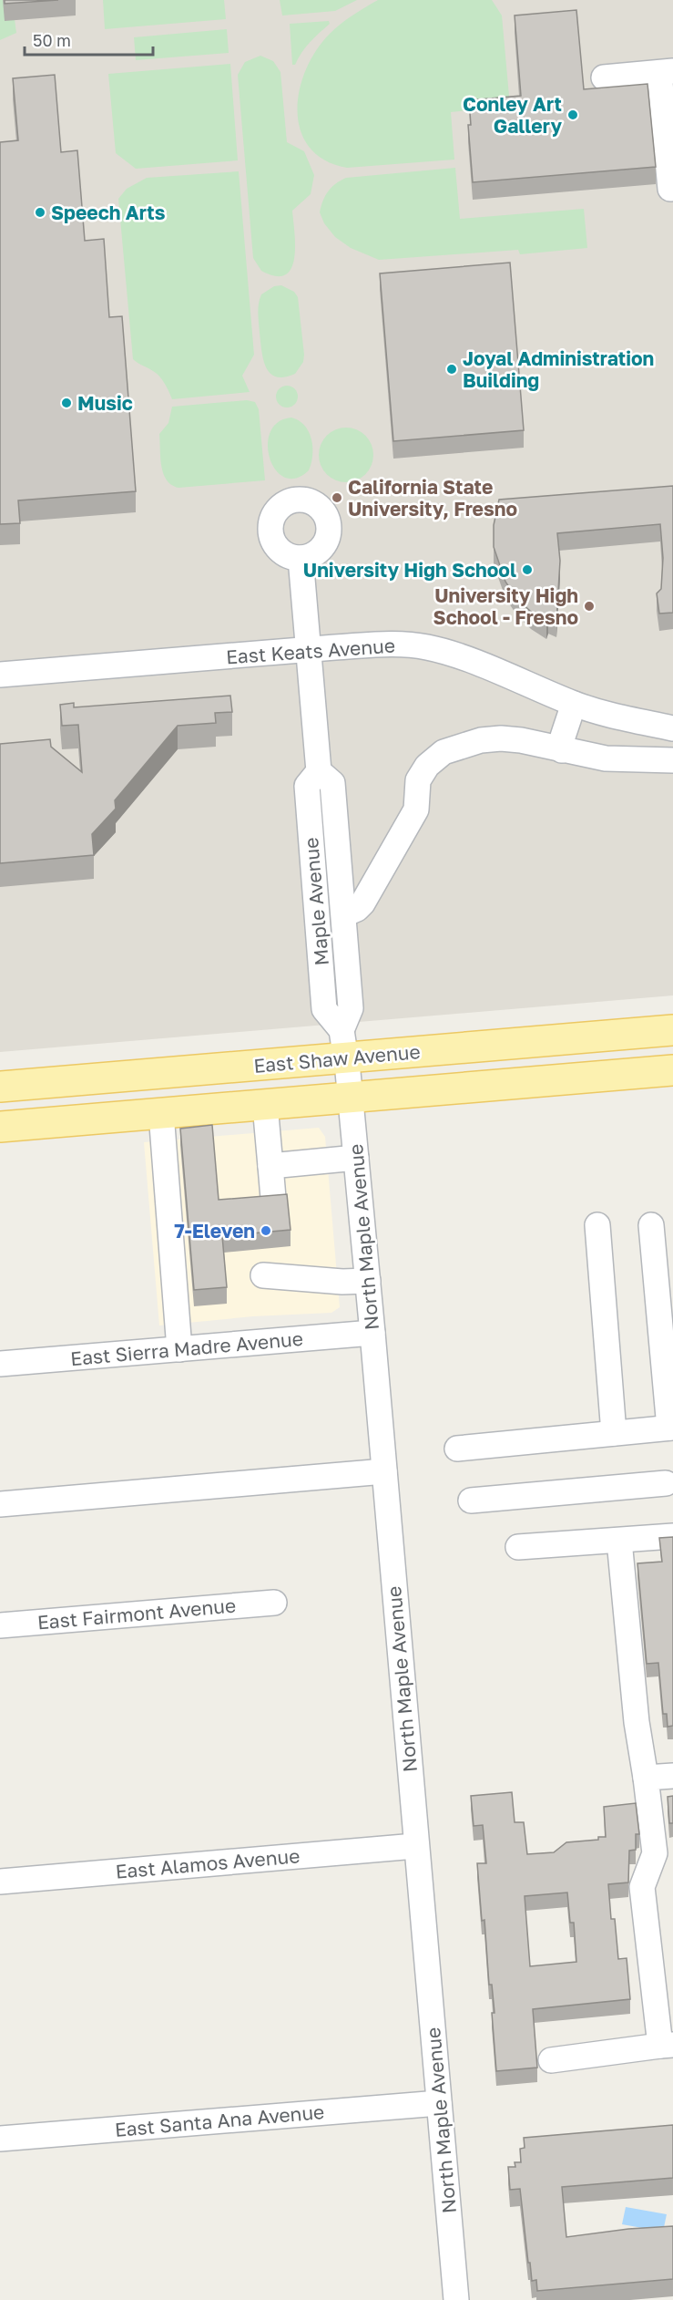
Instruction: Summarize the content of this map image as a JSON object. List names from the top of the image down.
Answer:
{
  "streets": {
    "main road": ["East Shaw Avenue"],
    "street": [
      "East Keats Avenue",
      "Maple Avenue",
      "North Maple Avenue",
      "East Sierra Madre Avenue",
      "East Fairmont Avenue",
      "East Alamos Avenue",
      "East Santa Ana Avenue"
    ]
  },
  "crossings": [
    ["Maple Avenue", "East Shaw Avenue"],
    ["Maple Avenue", "North Maple Avenue"],
    ["East Shaw Avenue", "North Maple Avenue"],
    ["North Maple Avenue", "East Sierra Madre Avenue"],
    ["North Maple Avenue", "East Alamos Avenue"],
    ["North Maple Avenue", "East Santa Ana Avenue"]
  ],
  "places": [
    "Conley Art Gallery",
    "Speech Arts",
    "Joyal Administration Building",
    "Music",
    "California State University, Fresno",
    "University High School",
    "University High School - Fresno",
    "7-Eleven"
  ],
  "scale_bar": "50 m"
}
